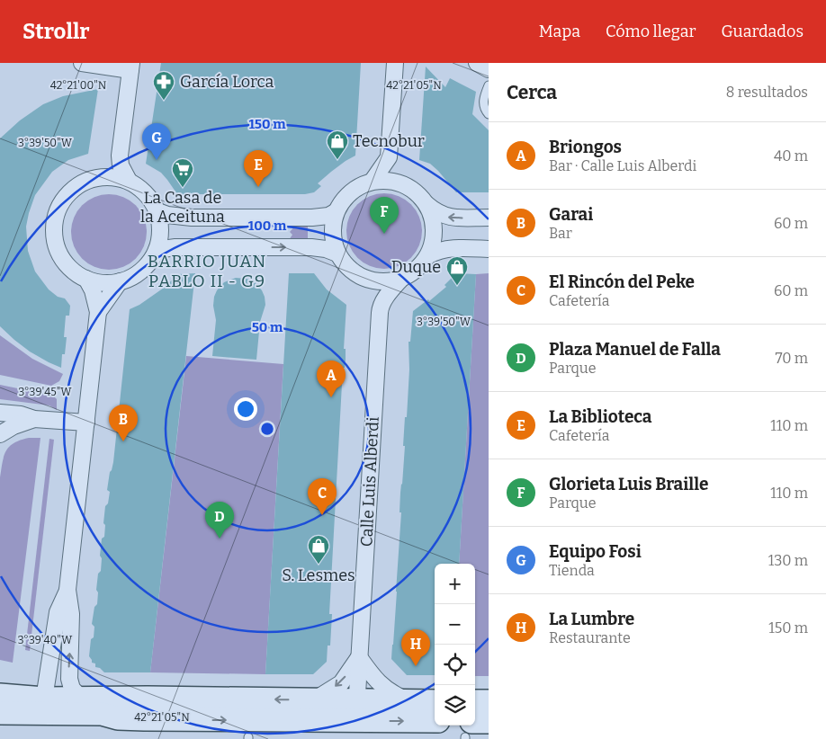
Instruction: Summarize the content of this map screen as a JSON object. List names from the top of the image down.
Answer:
{
  "streets": {
    "street": ["Calle Luis Alberdi"]
  },
  "districts": ["BARRIO JUAN PABLO II - G9"],
  "places": {
    "pharmacy": ["García Lorca"],
    "shop": ["Tecnobur", "Duque", "S. Lesmes"],
    "supermarket": ["La Casa de la Aceituna"]
  },
  "page": {
    "header": "Strollr",
    "nav": ["Mapa", "Cómo llegar", "Guardados"],
    "heading": ["Cerca", "8 resultados"],
    "list": [
      {
        "mark": "A",
        "name": "Briongos",
        "note": "Bar · Calle Luis Alberdi",
        "value": "40 m"
      },
      {
        "mark": "B",
        "name": "Garai",
        "note": "Bar",
        "value": "60 m"
      },
      {
        "mark": "C",
        "name": "El Rincón del Peke",
        "note": "Cafetería",
        "value": "60 m"
      },
      {
        "mark": "D",
        "name": "Plaza Manuel de Falla",
        "note": "Parque",
        "value": "70 m"
      },
      {
        "mark": "E",
        "name": "La Biblioteca",
        "note": "Cafetería",
        "value": "110 m"
      },
      {
        "mark": "F",
        "name": "Glorieta Luis Braille",
        "note": "Parque",
        "value": "110 m"
      },
      {
        "mark": "G",
        "name": "Equipo Fosi",
        "note": "Tienda",
        "value": "130 m"
      },
      {
        "mark": "H",
        "name": "La Lumbre",
        "note": "Restaurante",
        "value": "150 m"
      }
    ],
    "pins": [
      "G",
      "E",
      "F",
      "A",
      "B",
      "C",
      "D",
      "H"
    ],
    "map_buttons": ["+", "−"]
  },
  "coordinates": [
    "42°21'00\"N",
    "42°21'05\"N",
    "3°39'50\"W",
    "3°39'45\"W",
    "3°39'40\"W"
  ],
  "rings": ["150 m", "100 m", "50 m"]
}
